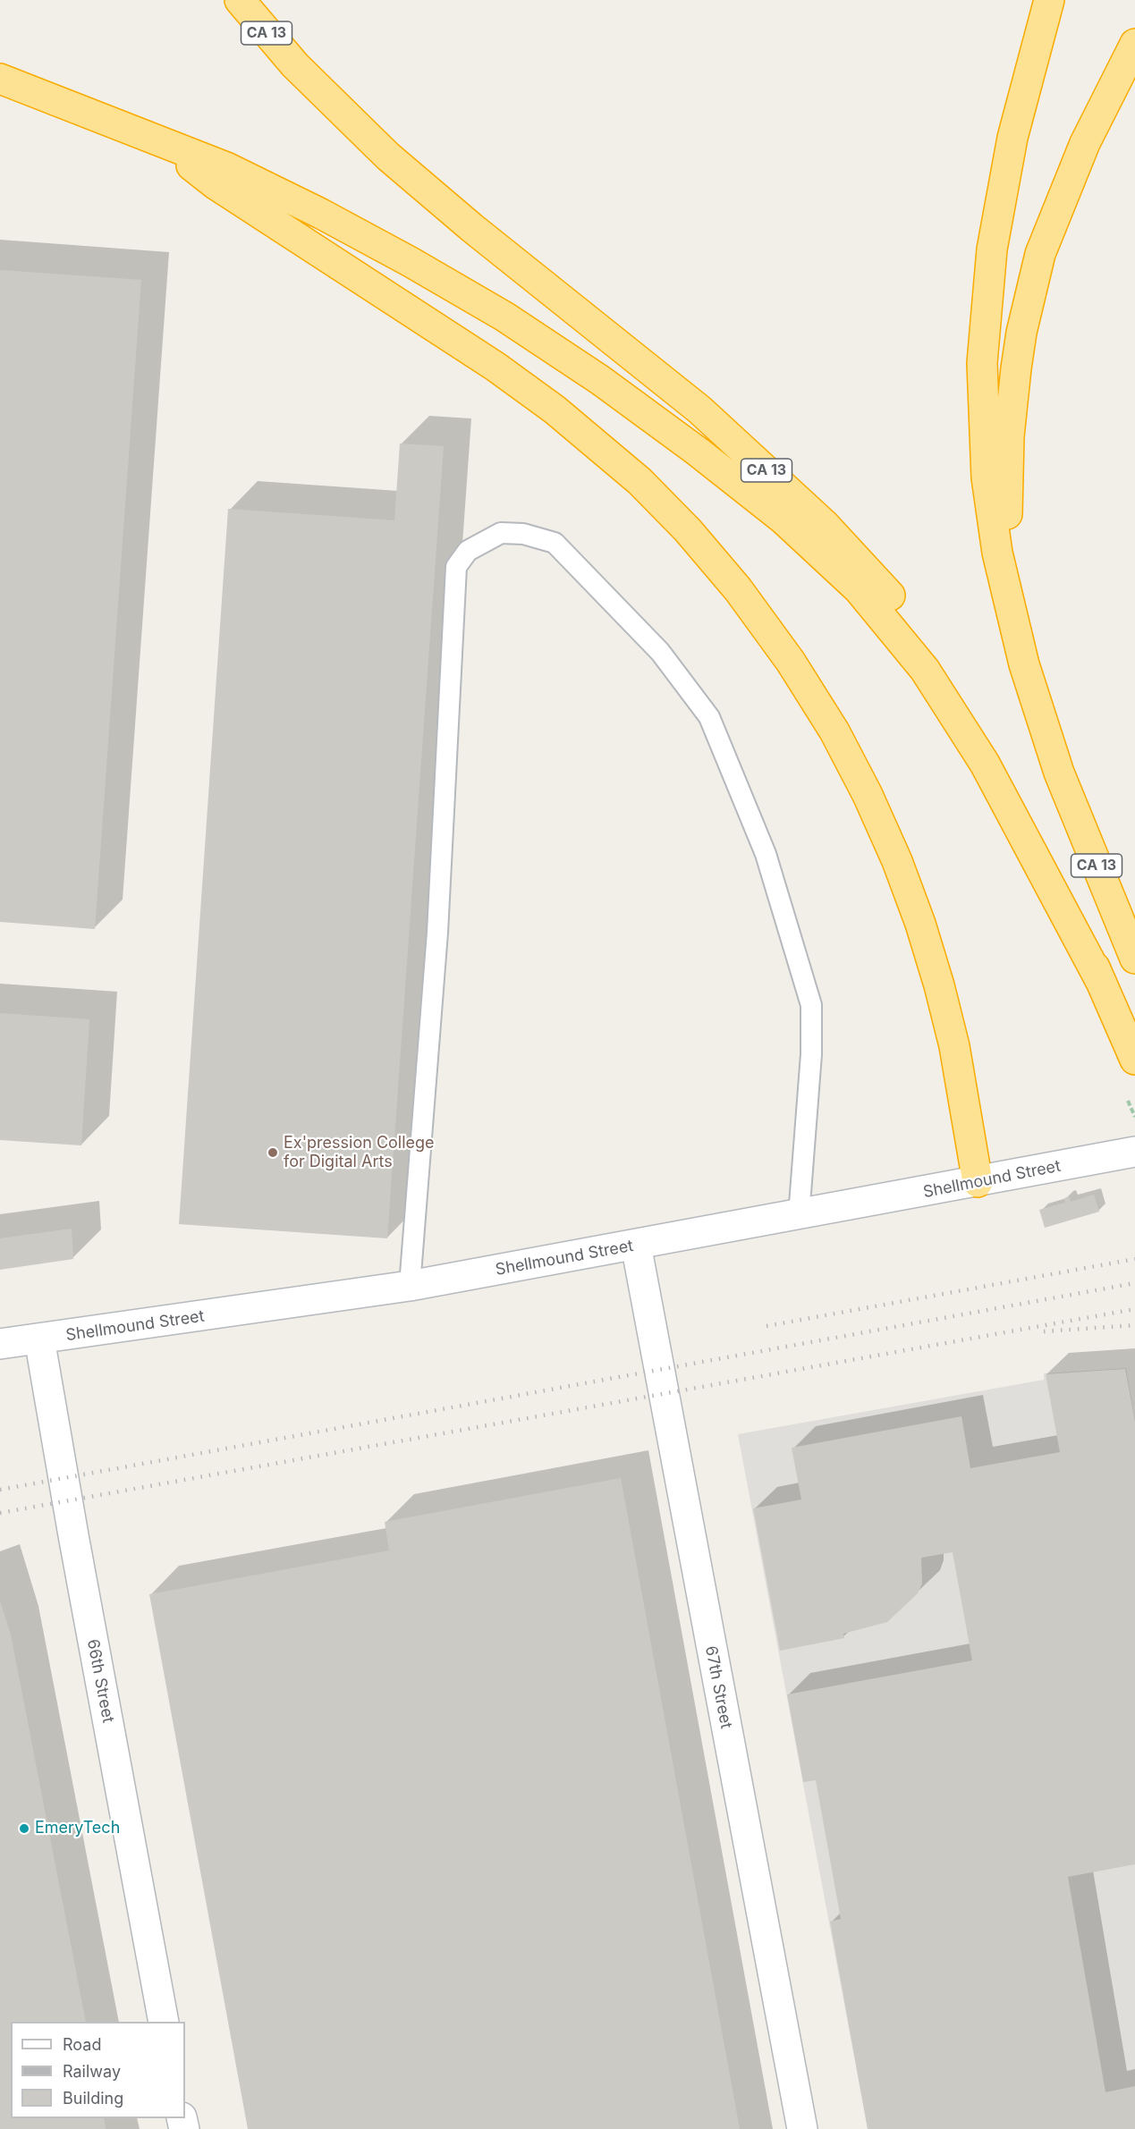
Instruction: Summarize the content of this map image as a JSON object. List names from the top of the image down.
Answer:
{
  "streets": {
    "highway": ["CA 13"],
    "street": ["Shellmound Street", "66th Street", "67th Street"]
  },
  "crossings": [
    ["Shellmound Street", "66th Street"],
    ["Shellmound Street", "67th Street"]
  ],
  "places": ["Ex'pression College for Digital Arts", "EmeryTech"],
  "legend": ["Road", "Railway", "Building"]
}
